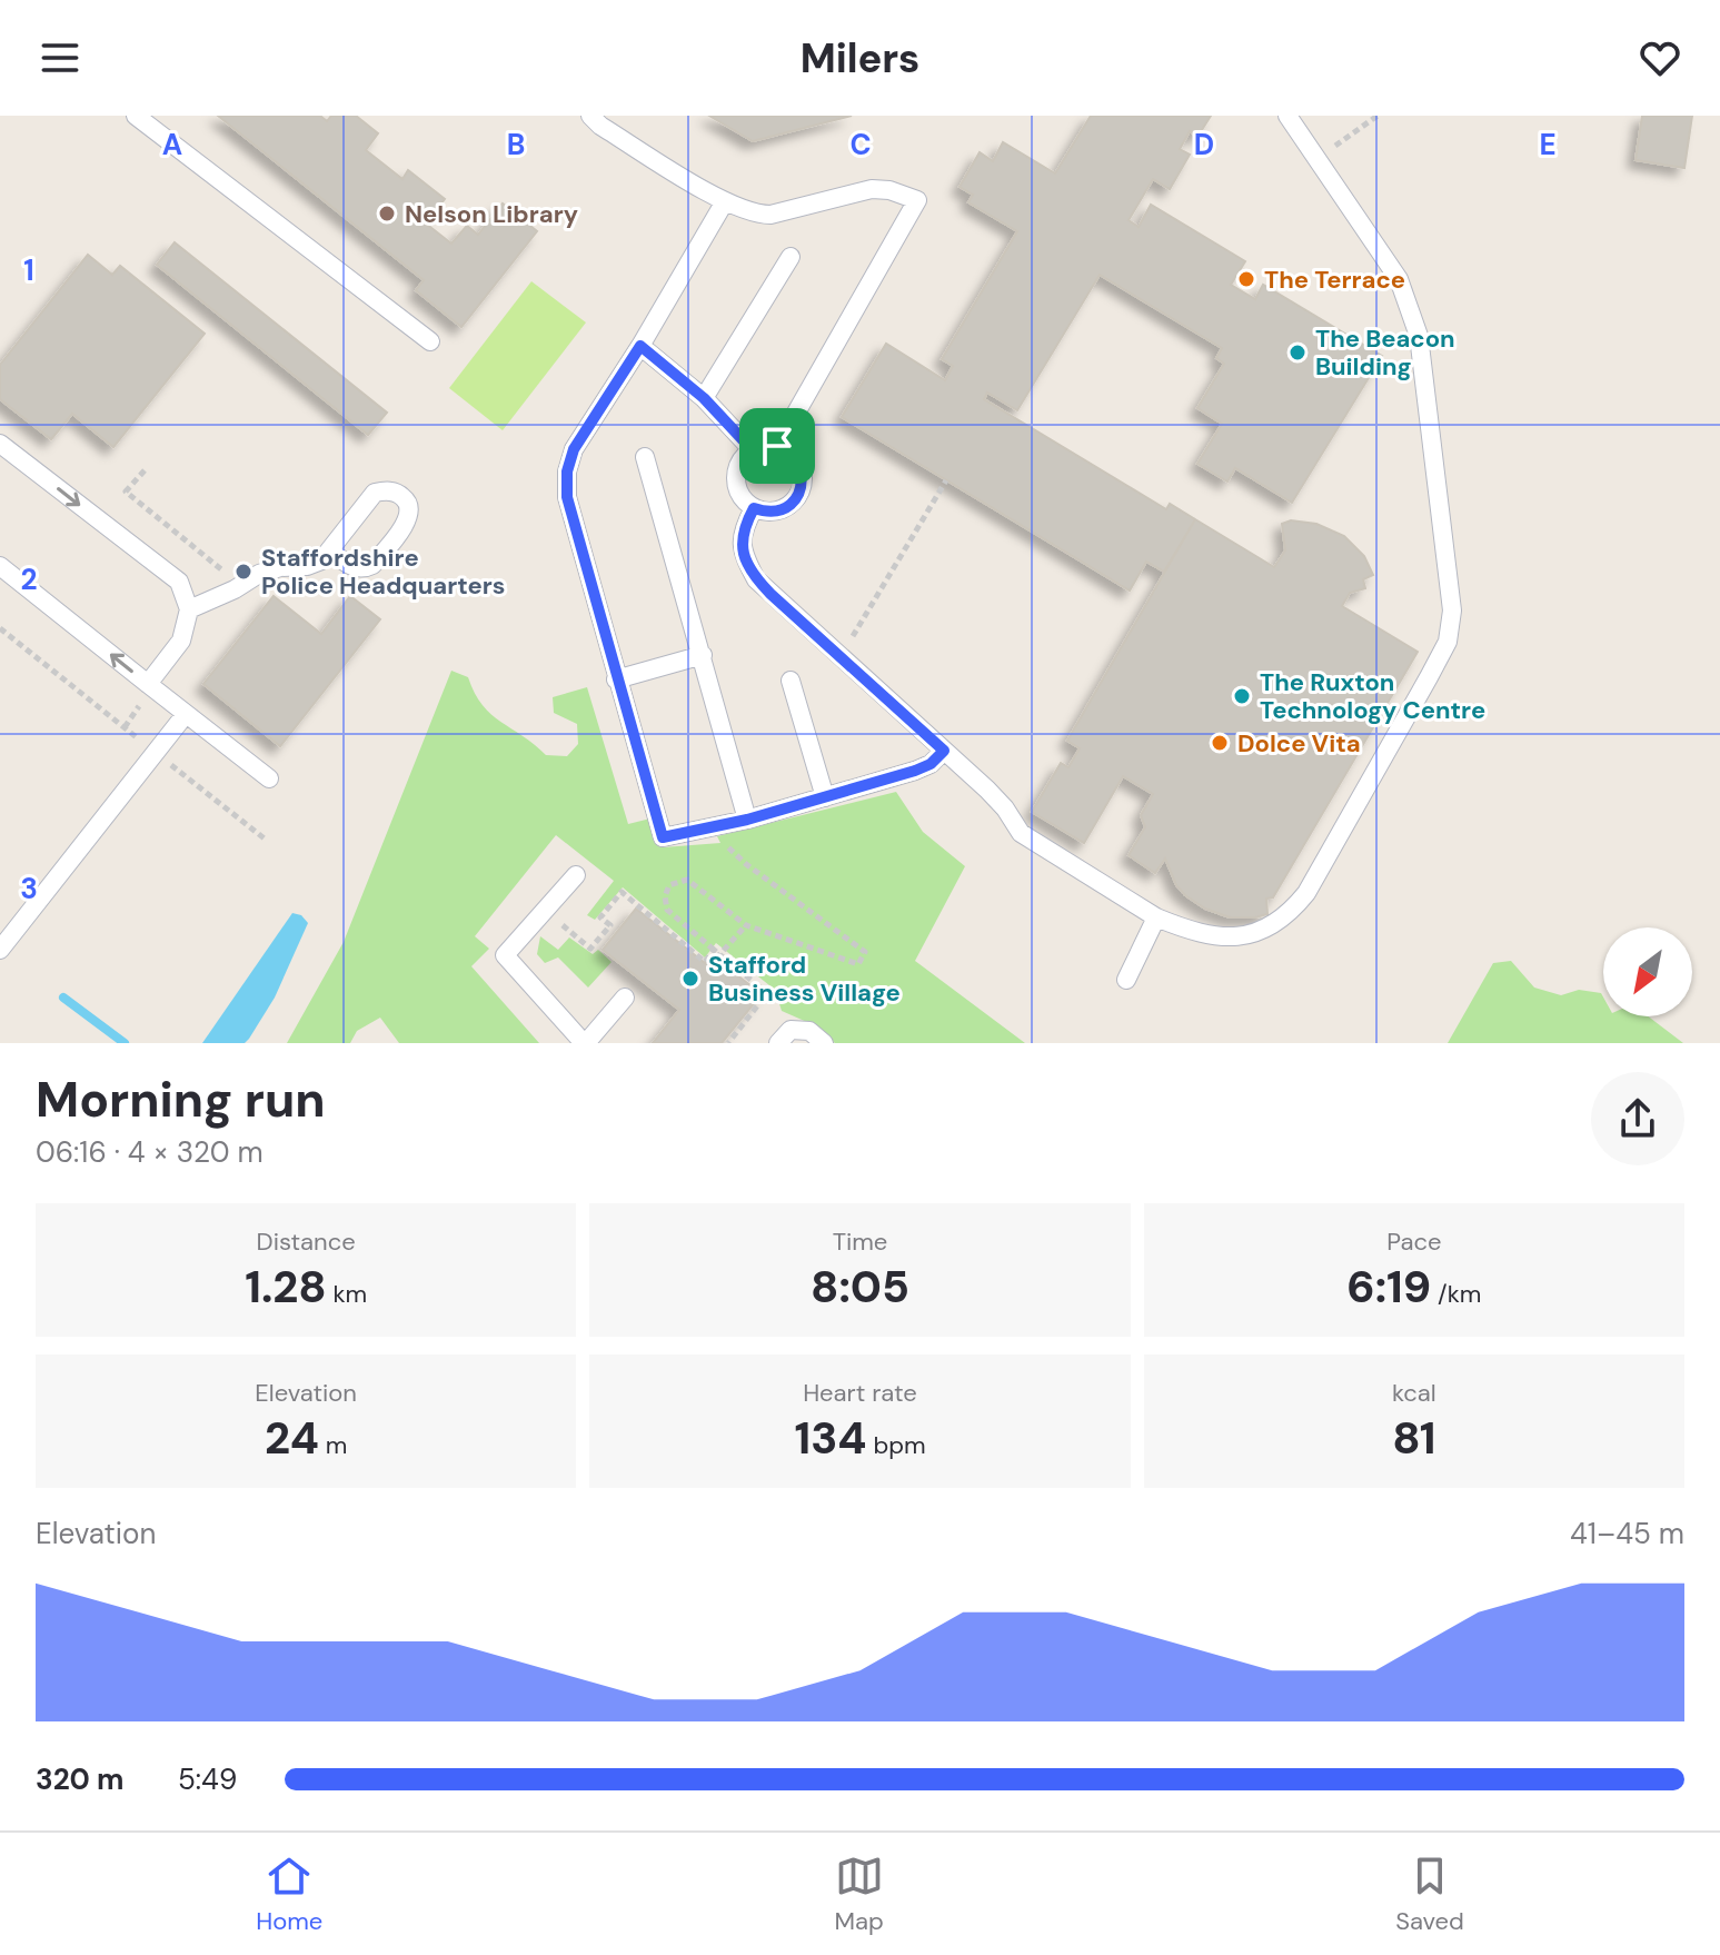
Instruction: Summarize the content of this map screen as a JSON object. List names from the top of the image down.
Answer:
{
  "places": [
    "Nelson Library",
    "The Terrace",
    "The Beacon Building",
    "Staffordshire Police Headquarters",
    "The Ruxton Technology Centre",
    "Dolce Vita",
    "Stafford Business Village"
  ],
  "north": "bottom left",
  "page": {
    "header": "Milers",
    "heading": ["Morning run", "06:16 · 4 × 320 m"],
    "stats": [
      ["Distance", "1.28 km"],
      ["Time", "8:05"],
      ["Pace", "6:19 /km"],
      ["Elevation", "24 m"],
      ["Heart rate", "134 bpm"],
      ["kcal", "81"]
    ],
    "chart": ["Elevation", "41–45 m"],
    "list": [
      {
        "name": "320 m",
        "note": "5:49"
      }
    ],
    "tabs": ["Home", "Map", "Saved"]
  },
  "grid": {
    "columns": [
      "A",
      "B",
      "C",
      "D",
      "E"
    ],
    "rows": ["1", "2", "3"]
  }
}
